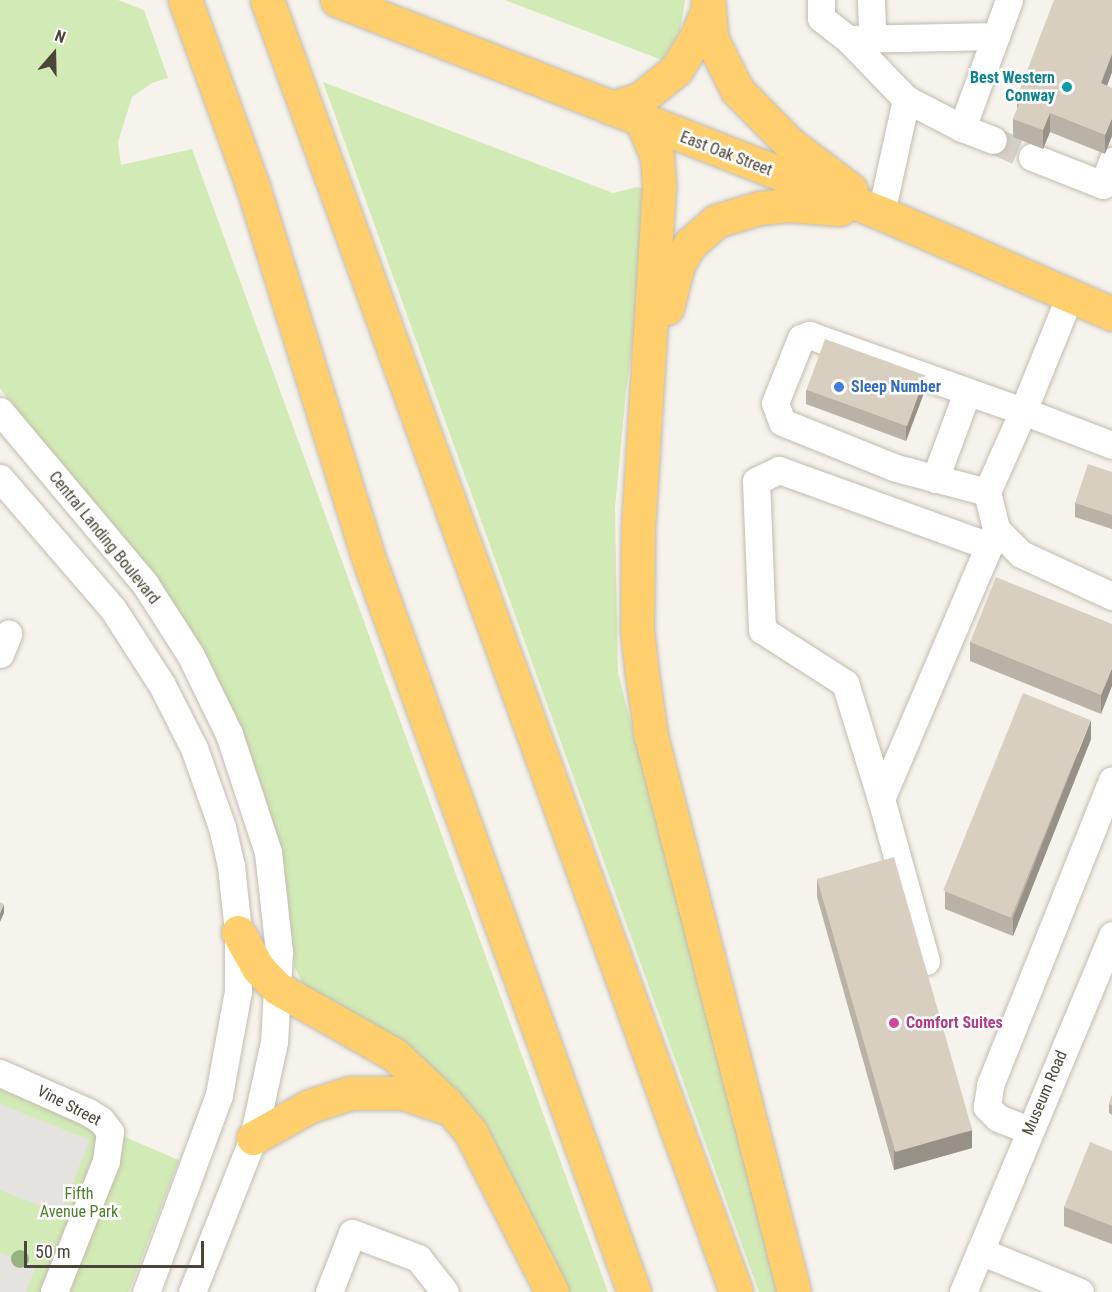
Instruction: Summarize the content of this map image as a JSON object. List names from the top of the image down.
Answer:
{
  "streets": {
    "highway": ["East Oak Street"],
    "street": ["Central Landing Boulevard", "Museum Road", "Vine Street"]
  },
  "parks": ["Fifth Avenue Park"],
  "places": ["Best Western Conway", "Sleep Number", "Comfort Suites"],
  "scale_bar": "50 m",
  "north": "top"
}
